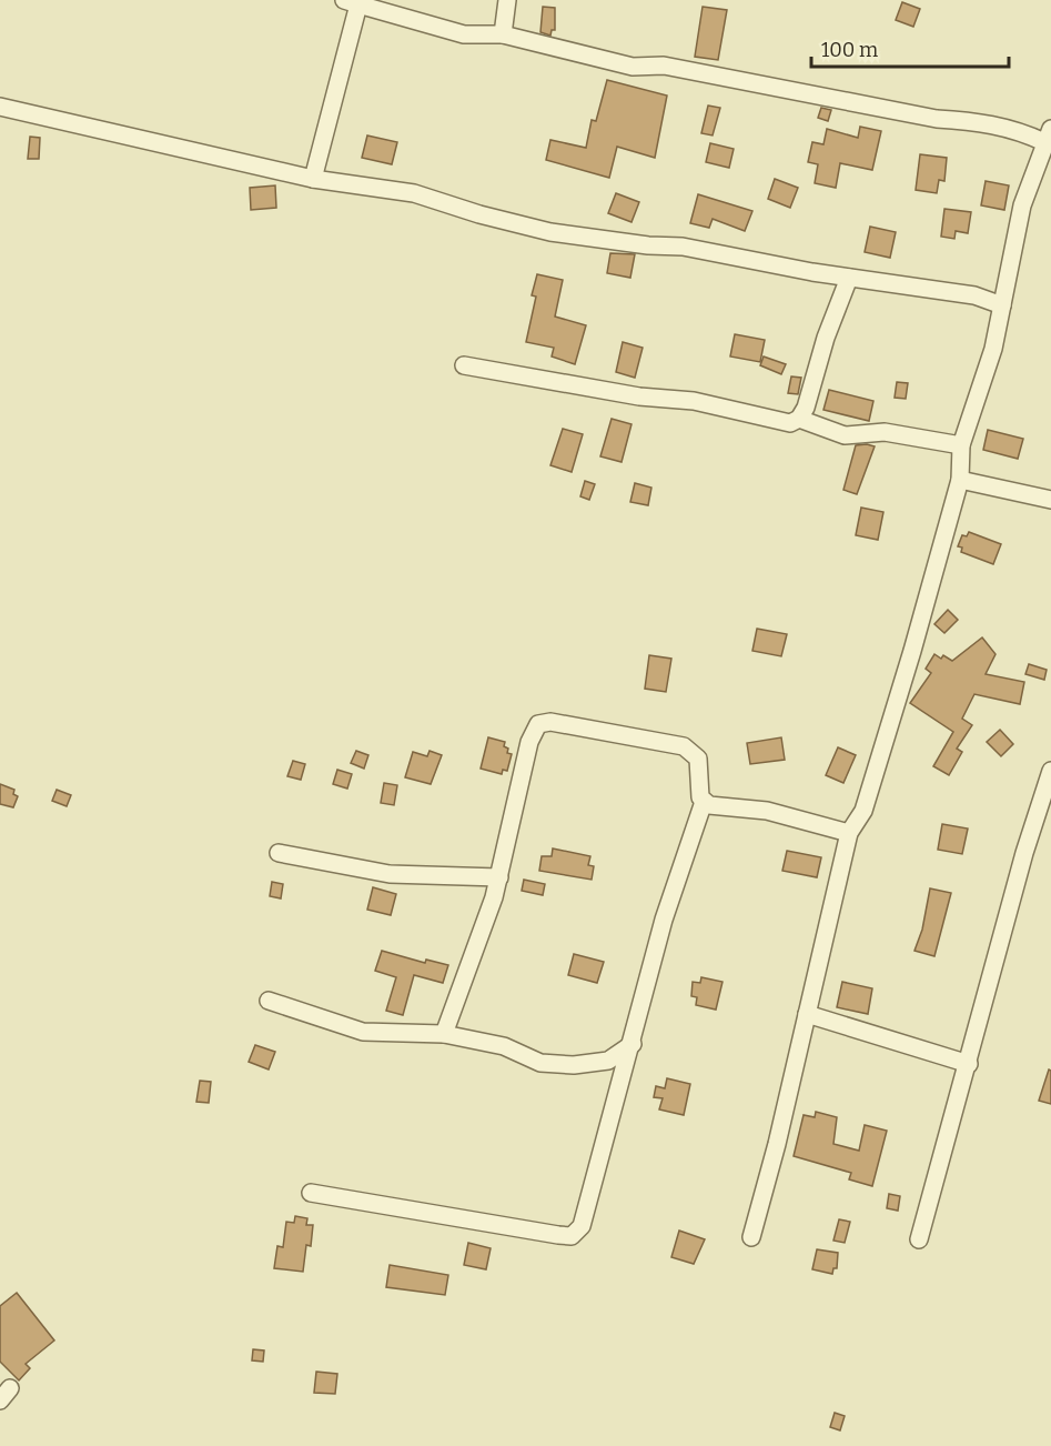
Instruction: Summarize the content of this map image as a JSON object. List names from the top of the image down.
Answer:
{
  "scale_bar": "100 m"
}
